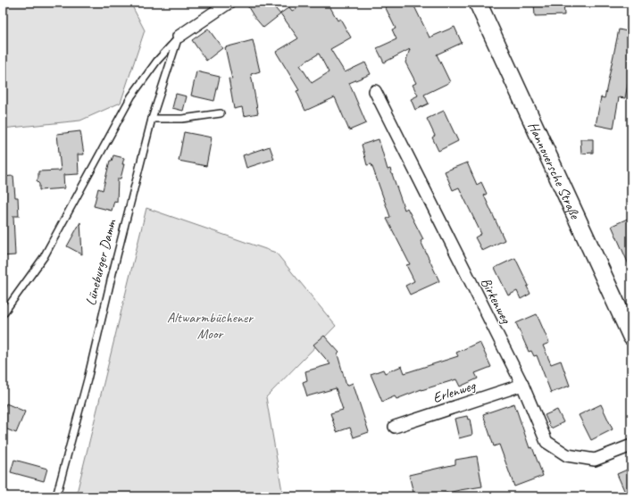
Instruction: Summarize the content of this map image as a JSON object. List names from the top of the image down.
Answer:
{
  "streets": {
    "main road": ["Hannoversche Straße"],
    "street": ["Birkenweg", "Erlenweg"],
    "lane": ["Lüneburger Damm"]
  },
  "crossings": [
    ["Birkenweg", "Erlenweg"]
  ],
  "parks": ["Altwarmbüchener Moor"]
}
